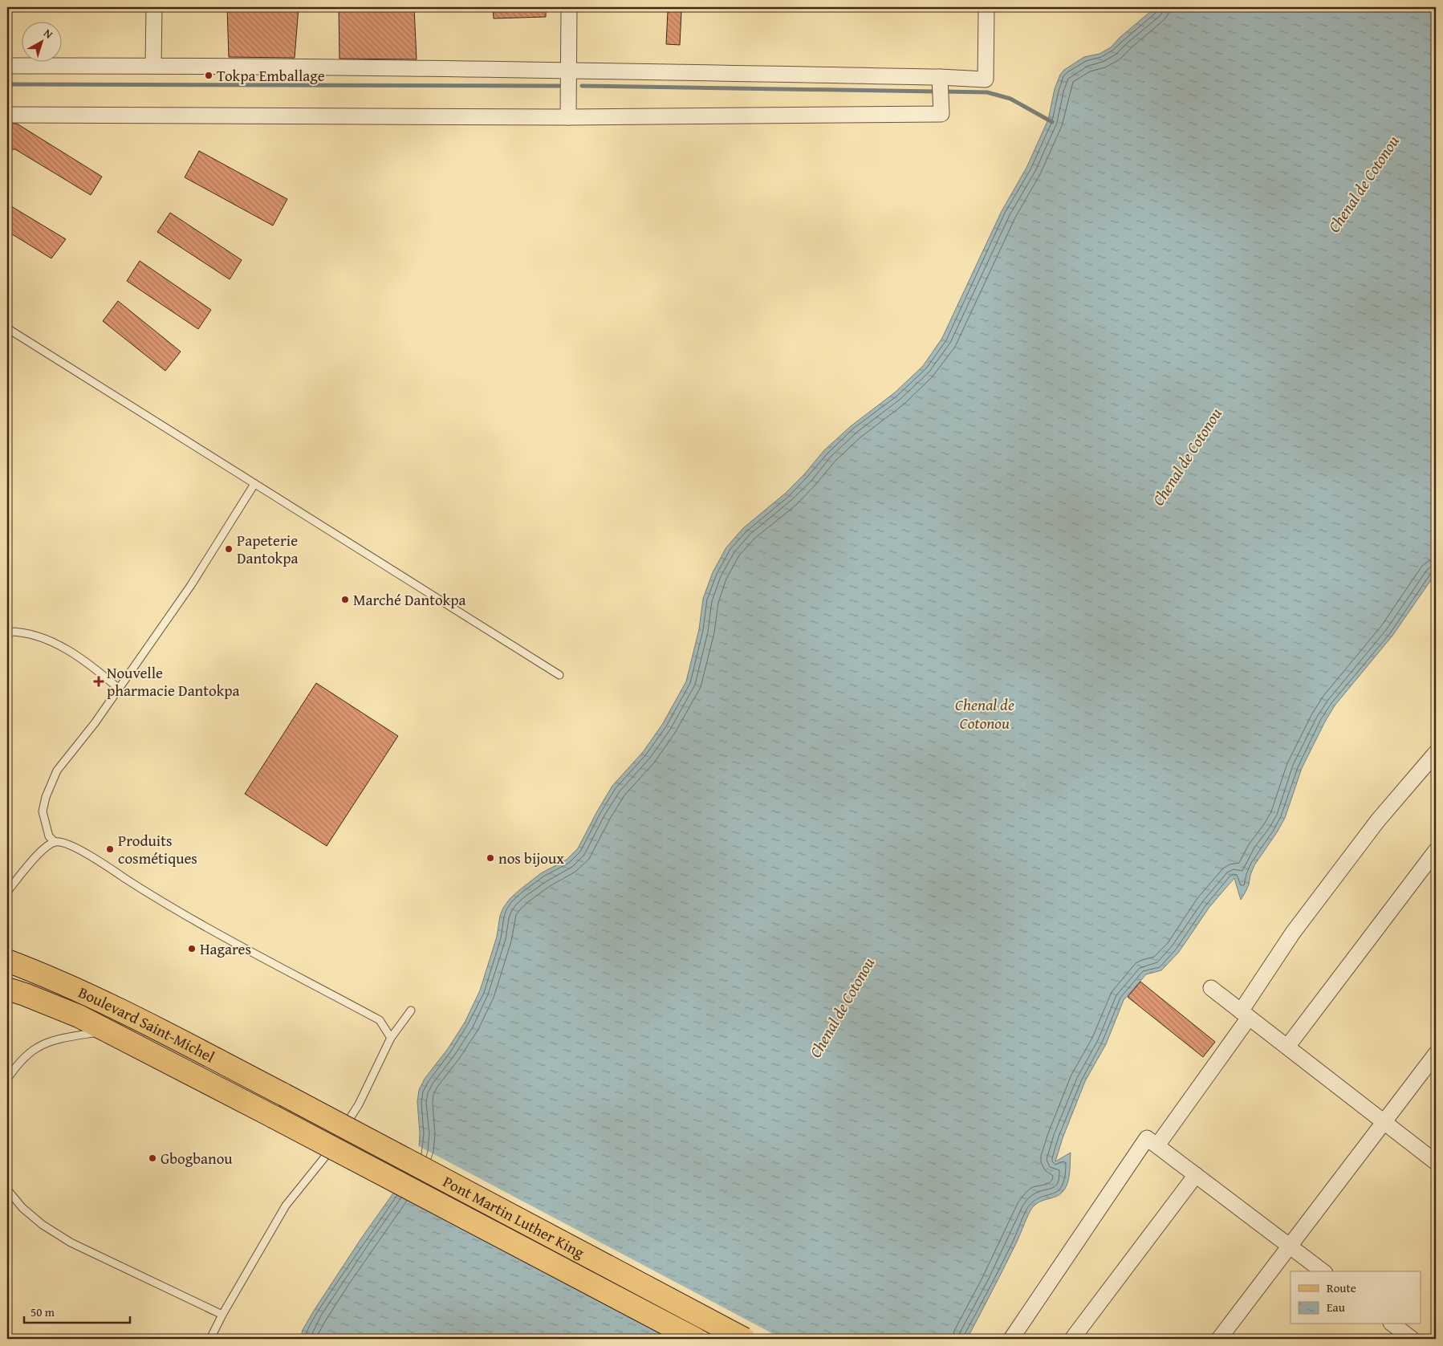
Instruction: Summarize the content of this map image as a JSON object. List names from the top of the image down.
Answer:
{
  "streets": {
    "main road": ["Boulevard Saint-Michel", "Pont Martin Luther King"]
  },
  "crossings": [
    ["Boulevard Saint-Michel", "Pont Martin Luther King"]
  ],
  "water": ["Chenal de Cotonou"],
  "places": {
    "other": [
      "Tokpa Emballage",
      "Papeterie Dantokpa",
      "Marché Dantokpa",
      "Produits cosmétiques",
      "nos bijoux",
      "Hagares",
      "Gbogbanou"
    ],
    "health": ["Nouvelle pharmacie Dantokpa"]
  },
  "legend": ["Route", "Eau"],
  "scale_bar": "50 m",
  "north": "top right"
}
